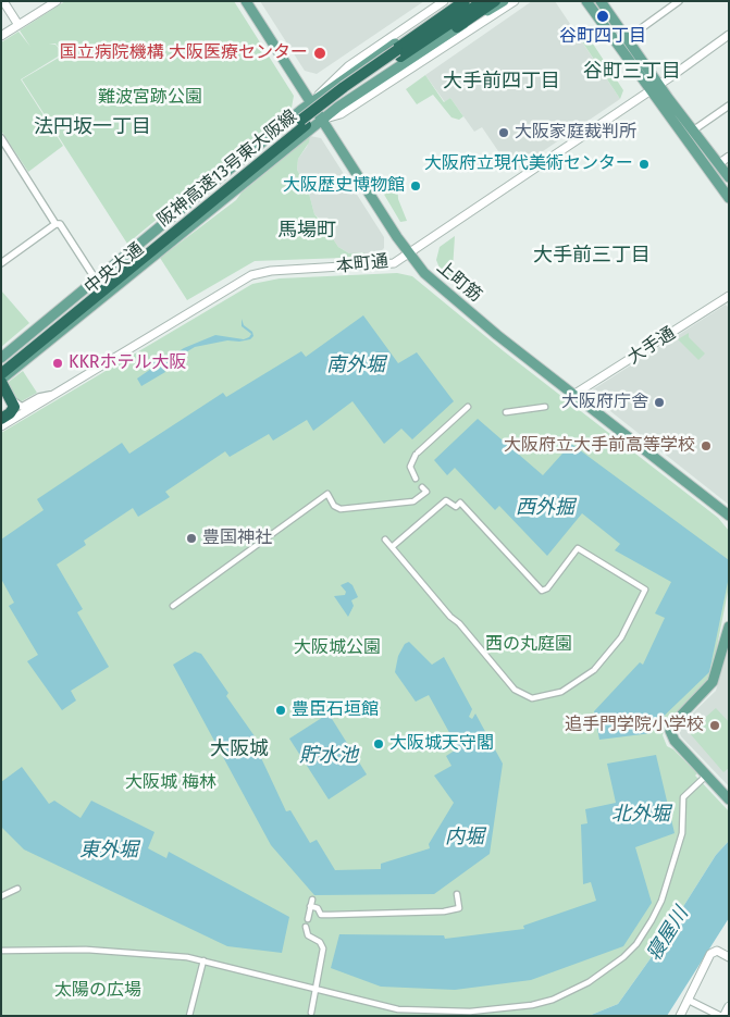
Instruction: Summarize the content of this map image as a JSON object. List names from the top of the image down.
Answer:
{
  "streets": {
    "highway": ["阪神高速13号東大阪線"],
    "main road": ["中央大通", "上町筋"],
    "street": ["本町通", "大手通"]
  },
  "crossings": [
    ["本町通", "上町筋"],
    ["中央大通", "上町筋"],
    ["上町筋", "大手通"]
  ],
  "districts": [
    "谷町三丁目",
    "大手前四丁目",
    "法円坂一丁目",
    "馬場町",
    "大手前三丁目",
    "大阪城"
  ],
  "water": [
    "南外堀",
    "西外掘",
    "貯水池",
    "北外堀",
    "内堀",
    "東外堀",
    "寝屋川"
  ],
  "parks": [
    "難波宮跡公園",
    "西の丸庭園",
    "大阪城公園",
    "大阪城 梅林",
    "太陽の広場"
  ],
  "places": [
    "谷町四丁目",
    "国立病院機構 大阪医療センター",
    "大阪家庭裁判所",
    "大阪府立現代美術センター",
    "大阪歴史博物館",
    "KKRホテル大阪",
    "大阪府庁舎",
    "大阪府立大手前高等学校",
    "豊国神社",
    "豊臣石垣館",
    "追手門学院小学校",
    "大阪城天守閣"
  ]
}
